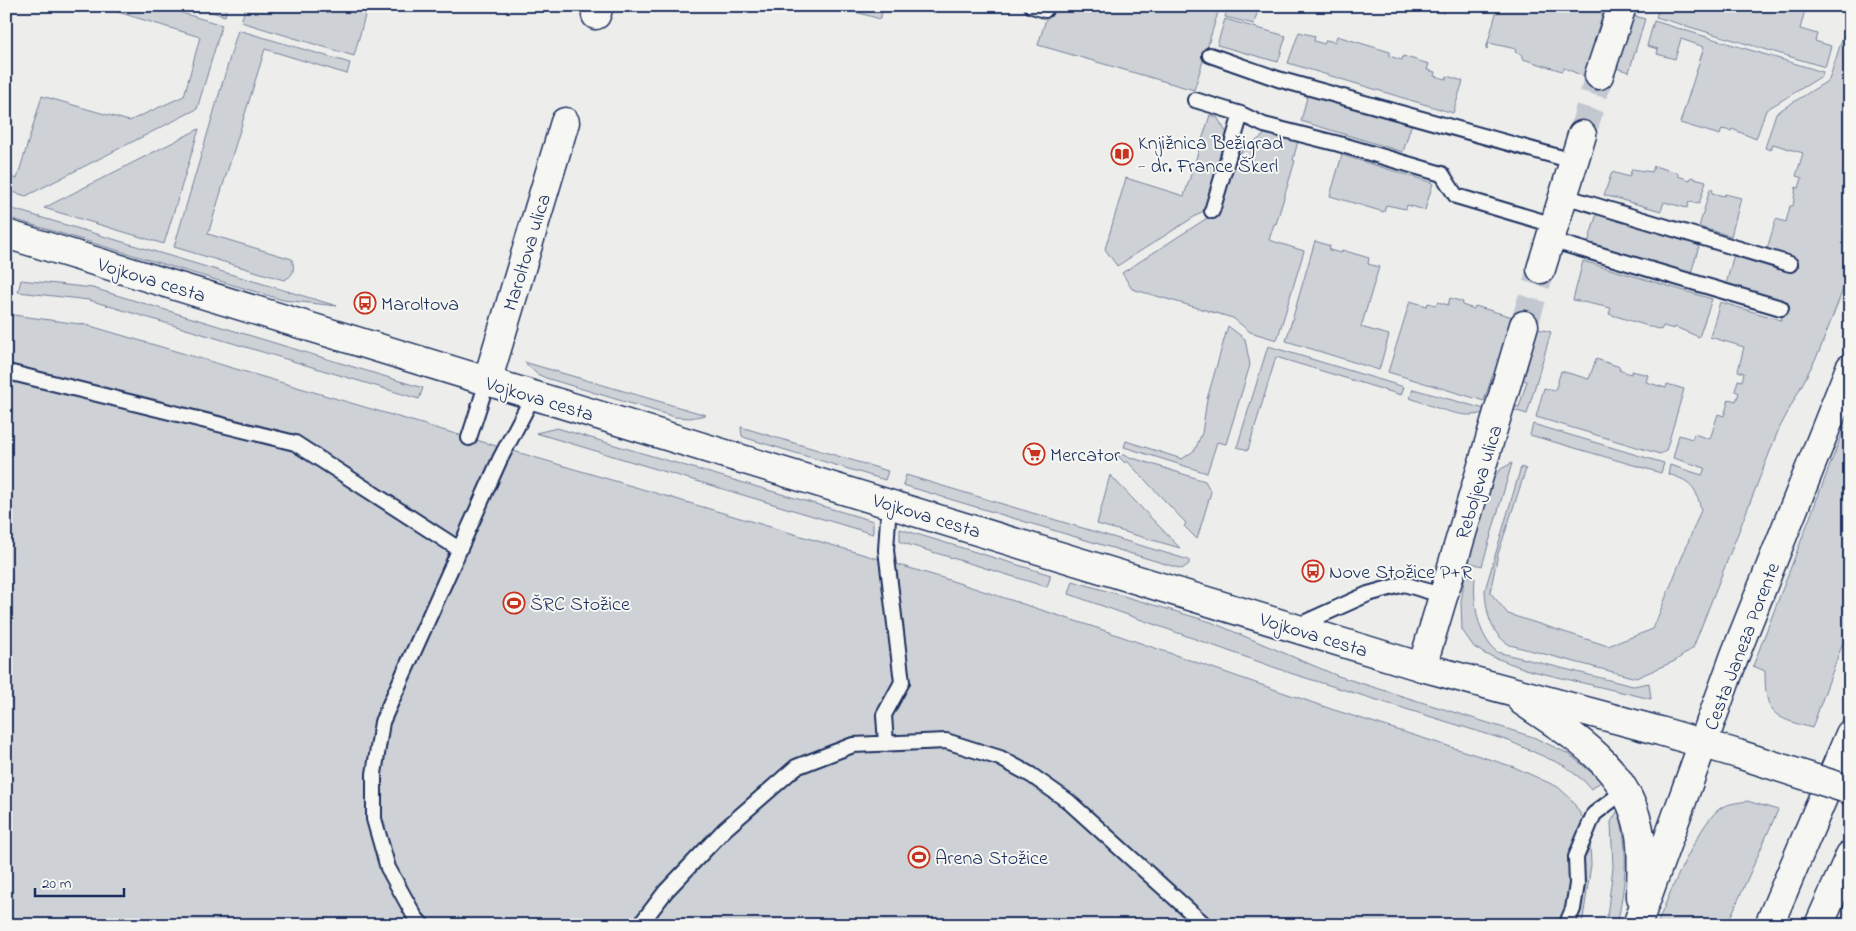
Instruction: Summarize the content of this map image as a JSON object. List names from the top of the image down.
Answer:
{
  "streets": {
    "main road": [
      "Maroltova ulica",
      "Vojkova cesta",
      "Reboljeva ulica",
      "Cesta Janeza Porente"
    ]
  },
  "crossings": [
    ["Maroltova ulica", "Vojkova cesta"],
    ["Vojkova cesta", "Reboljeva ulica"],
    ["Vojkova cesta", "Cesta Janeza Porente"]
  ],
  "places": {
    "library": ["Knjižnica Bežigrad - dr. France Škerl"],
    "bus stop": ["Maroltova", "Nove Stožice P+R"],
    "supermarket": ["Mercator"],
    "sports": ["ŠRC Stožice", "Arena Stožice"]
  },
  "scale_bar": "20 m"
}
